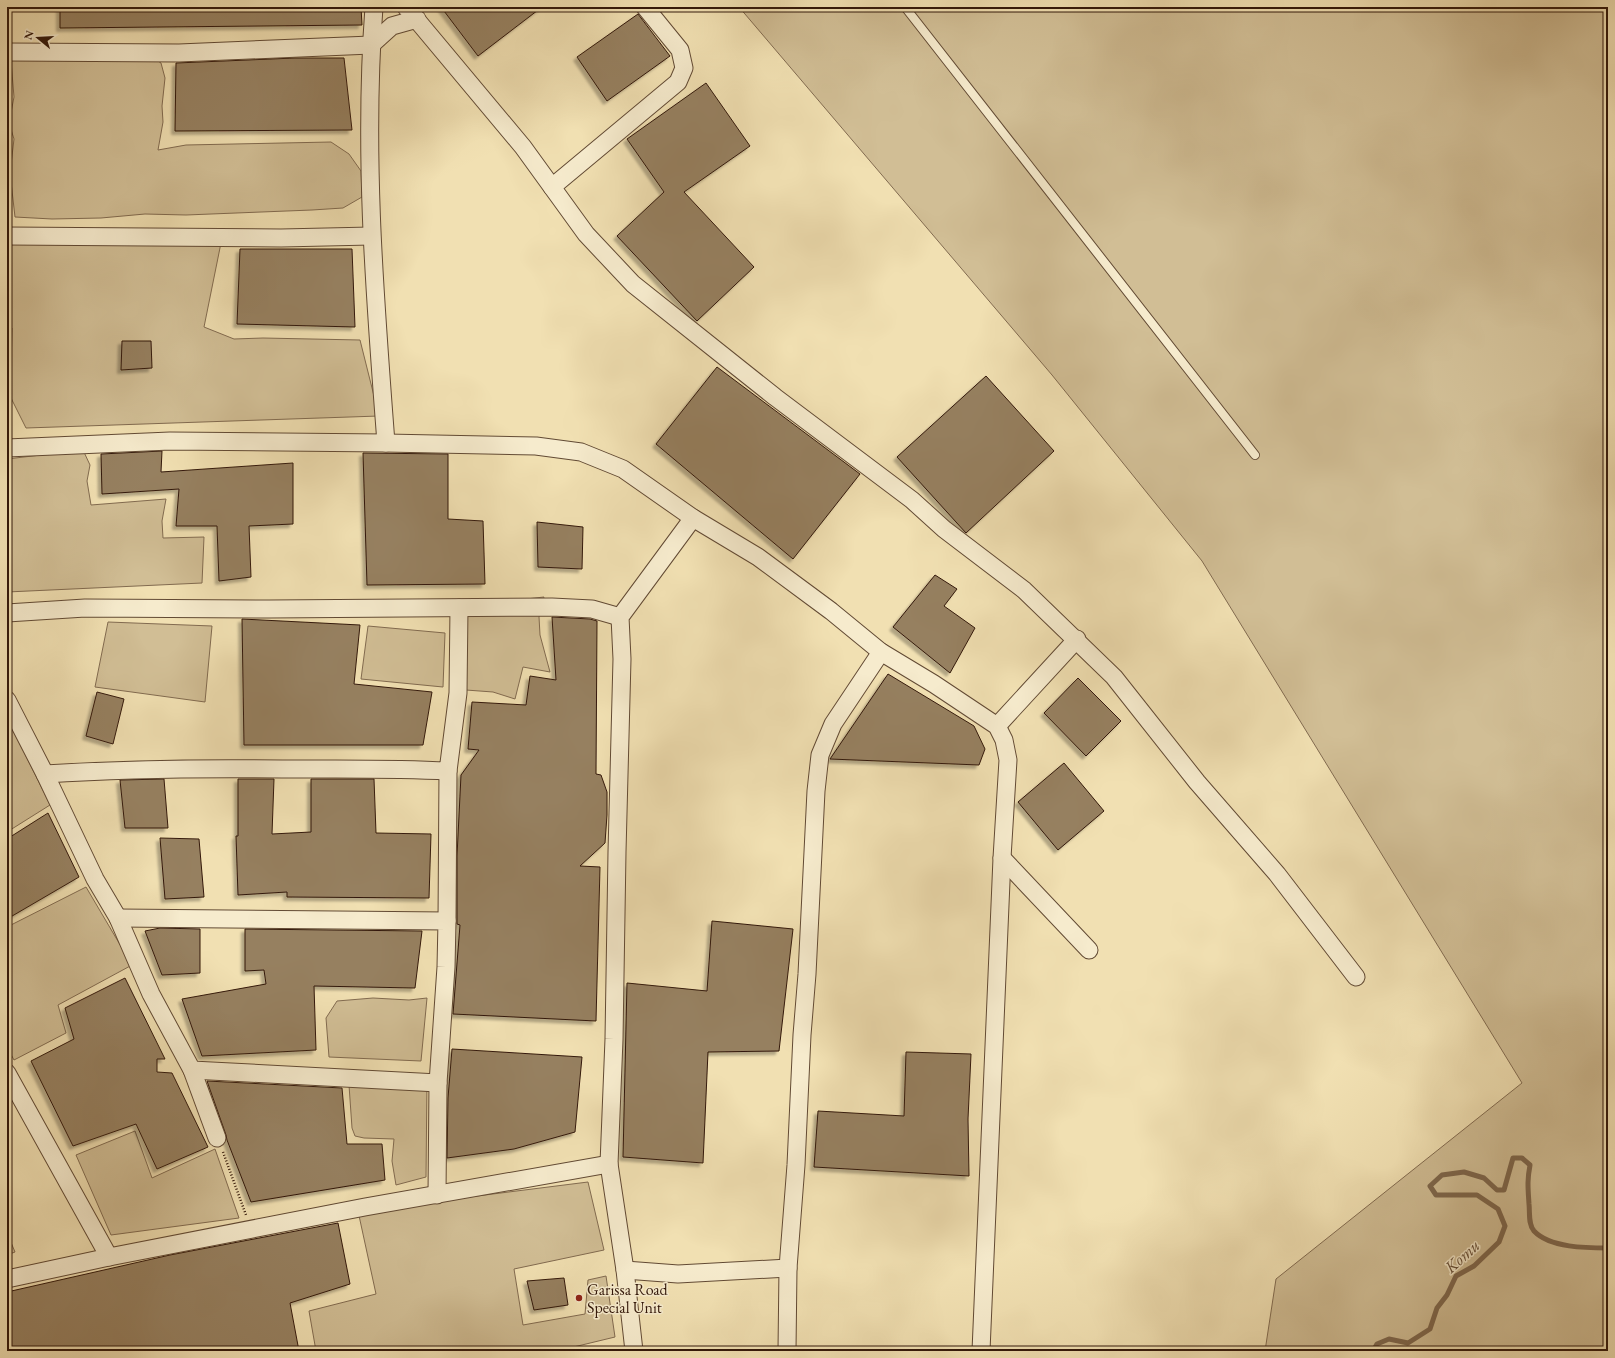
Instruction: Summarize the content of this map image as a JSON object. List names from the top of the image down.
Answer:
{
  "water": ["Komu"],
  "places": ["Garissa Road Special Unit"],
  "north": "left"
}
